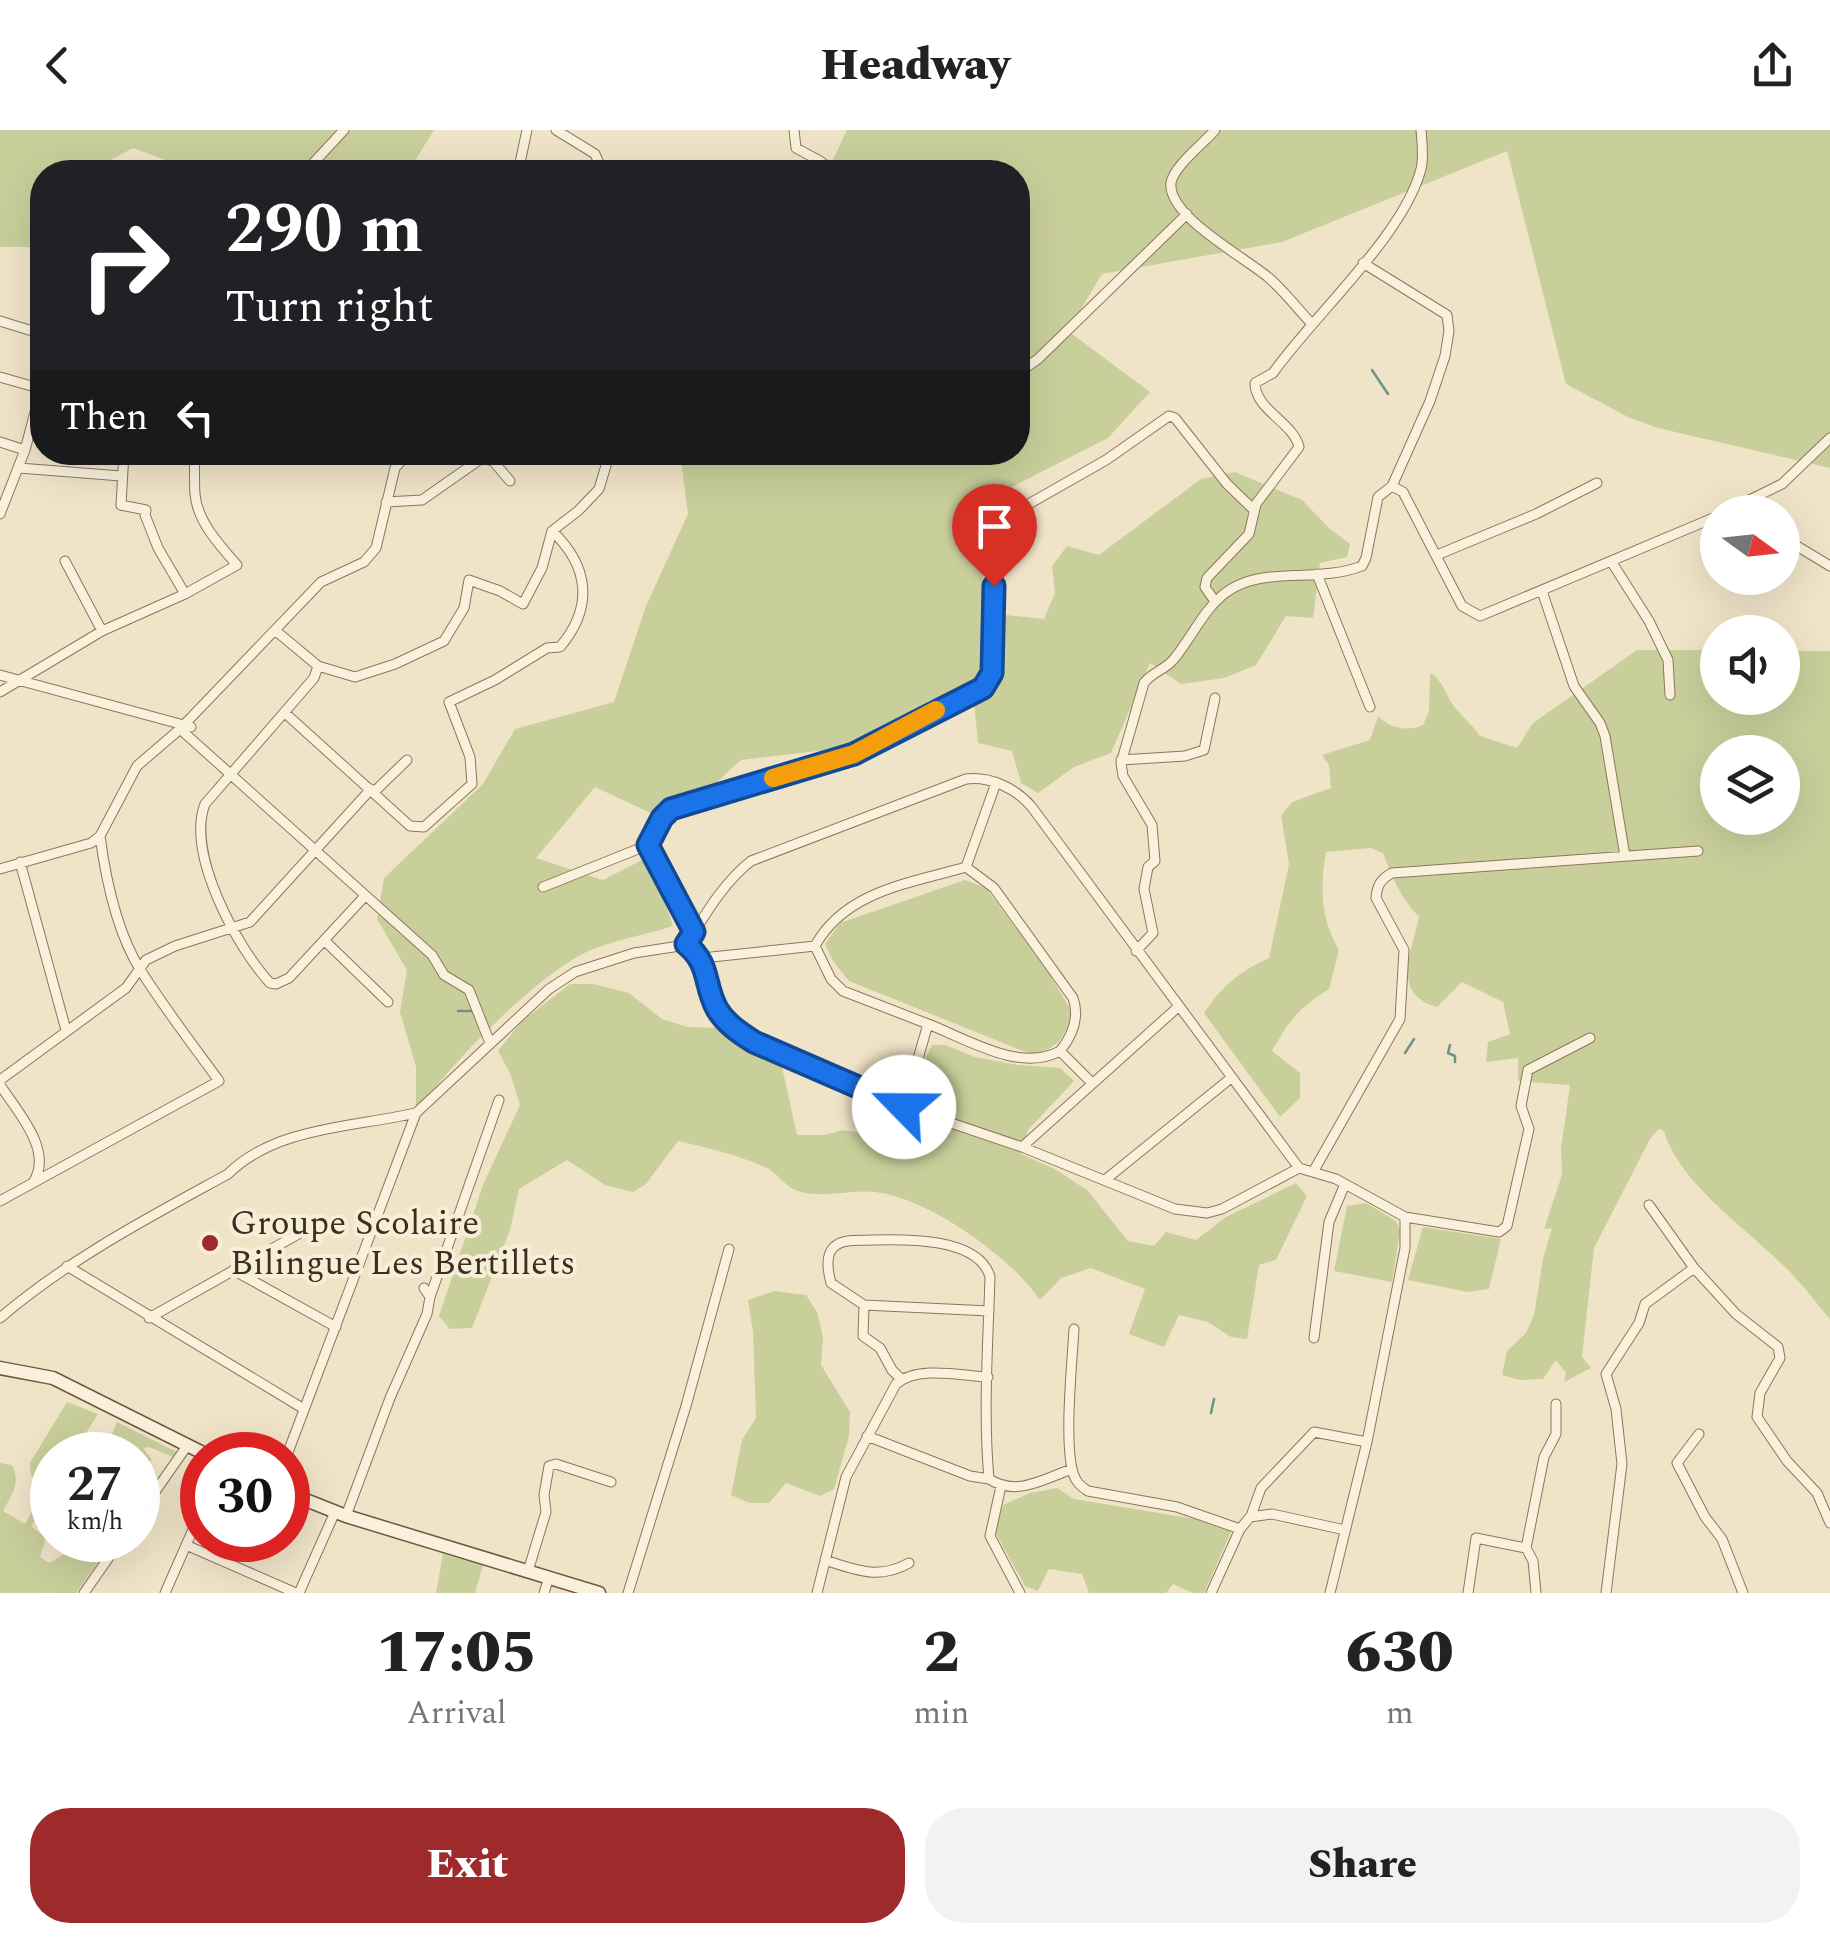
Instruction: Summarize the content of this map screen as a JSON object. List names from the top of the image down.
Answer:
{
  "places": ["Groupe Scolaire Bilingue Les Bertillets"],
  "north": "right",
  "page": {
    "header": "Headway",
    "turn": ["290 m", "Turn right"],
    "then": "Then",
    "speed": "27 km/h",
    "limit": "30",
    "eta": [
      "17:05",
      "Arrival",
      "2",
      "min",
      "630",
      "m"
    ],
    "buttons": ["Exit", "Share"]
  }
}
